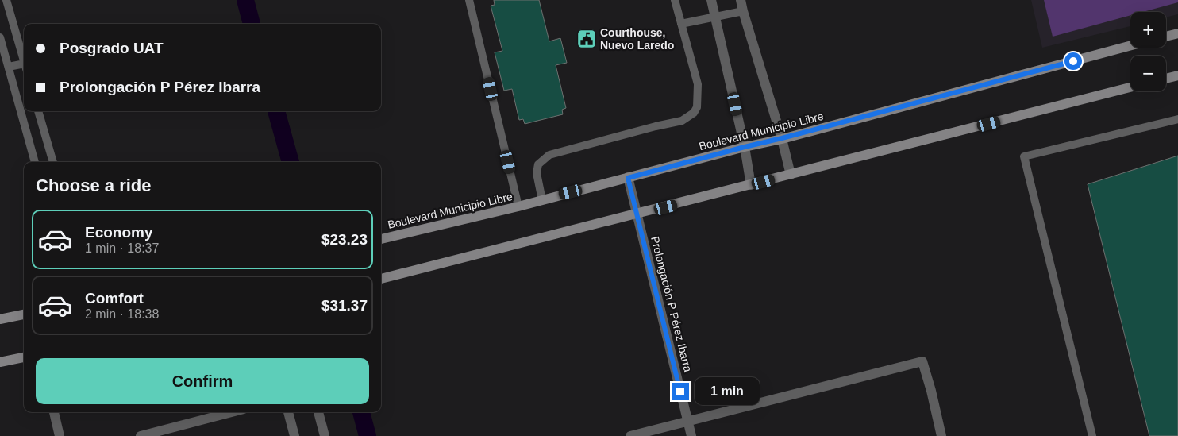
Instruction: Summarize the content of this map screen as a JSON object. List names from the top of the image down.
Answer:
{
  "streets": {
    "main road": ["Boulevard Municipio Libre"],
    "street": ["Prolongación P Pérez Ibarra"]
  },
  "crossings": [
    ["Boulevard Municipio Libre", "Prolongación P Pérez Ibarra"]
  ],
  "places": {
    "public building": ["Courthouse, Nuevo Laredo"]
  },
  "page": {
    "map_buttons": ["+", "−"],
    "banner": ["Posgrado UAT", "Prolongación P Pérez Ibarra"],
    "heading": "Choose a ride",
    "list": [
      {
        "name": "Economy",
        "note": "1 min · 18:37",
        "value": "$23.23"
      },
      {
        "name": "Comfort",
        "note": "2 min · 18:38",
        "value": "$31.37"
      }
    ],
    "buttons": "Confirm",
    "bubble": "1 min"
  }
}
